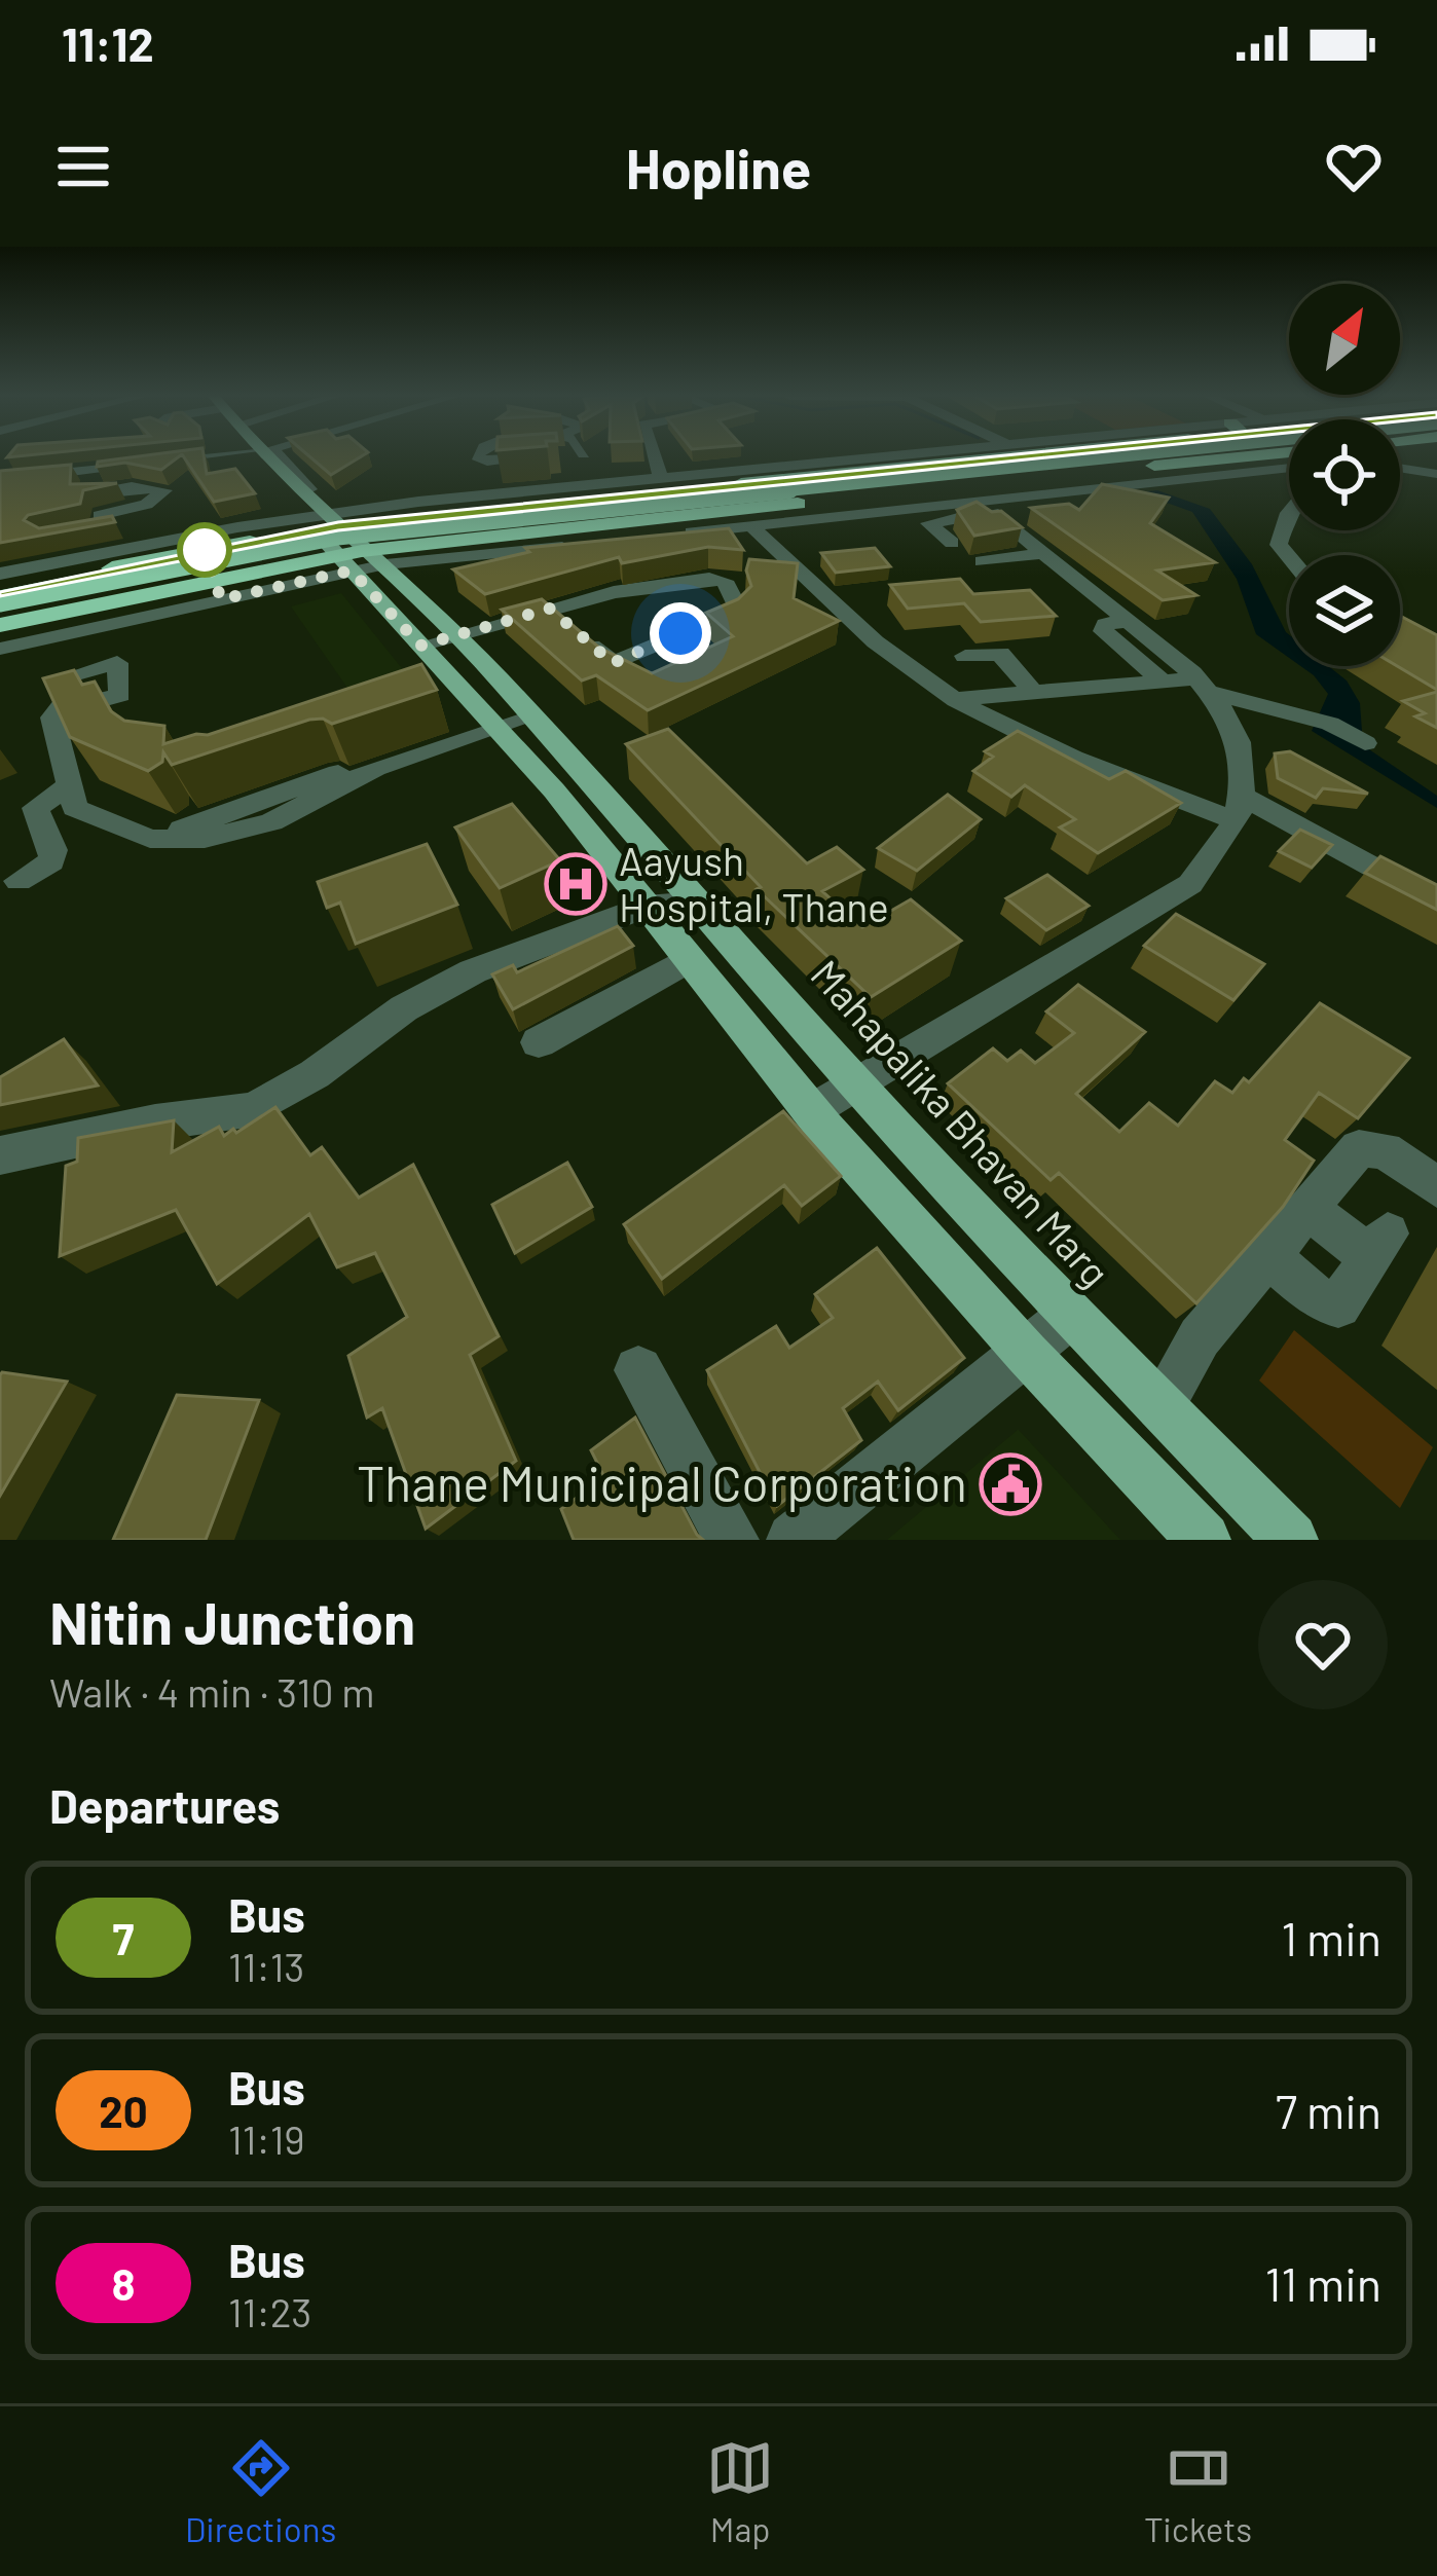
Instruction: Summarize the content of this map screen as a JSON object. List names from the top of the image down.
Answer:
{
  "streets": {
    "main road": ["Mahapalika Bhavan Marg"]
  },
  "places": {
    "hospital": ["Aayush Hospital, Thane"],
    "public building": ["Thane Municipal Corporation"]
  },
  "lines": ["bus line 7"],
  "north": "top right",
  "page": {
    "status": "11:12",
    "header": "Hopline",
    "heading": [
      ["Nitin Junction", "Walk · 4 min · 310 m"],
      "Departures"
    ],
    "list": [
      {
        "mark": "7",
        "name": "Bus",
        "note": "11:13",
        "value": "1 min"
      },
      {
        "mark": "20",
        "name": "Bus",
        "note": "11:19",
        "value": "7 min"
      },
      {
        "mark": "8",
        "name": "Bus",
        "note": "11:23",
        "value": "11 min"
      }
    ],
    "tabs": ["Directions", "Map", "Tickets"]
  }
}
